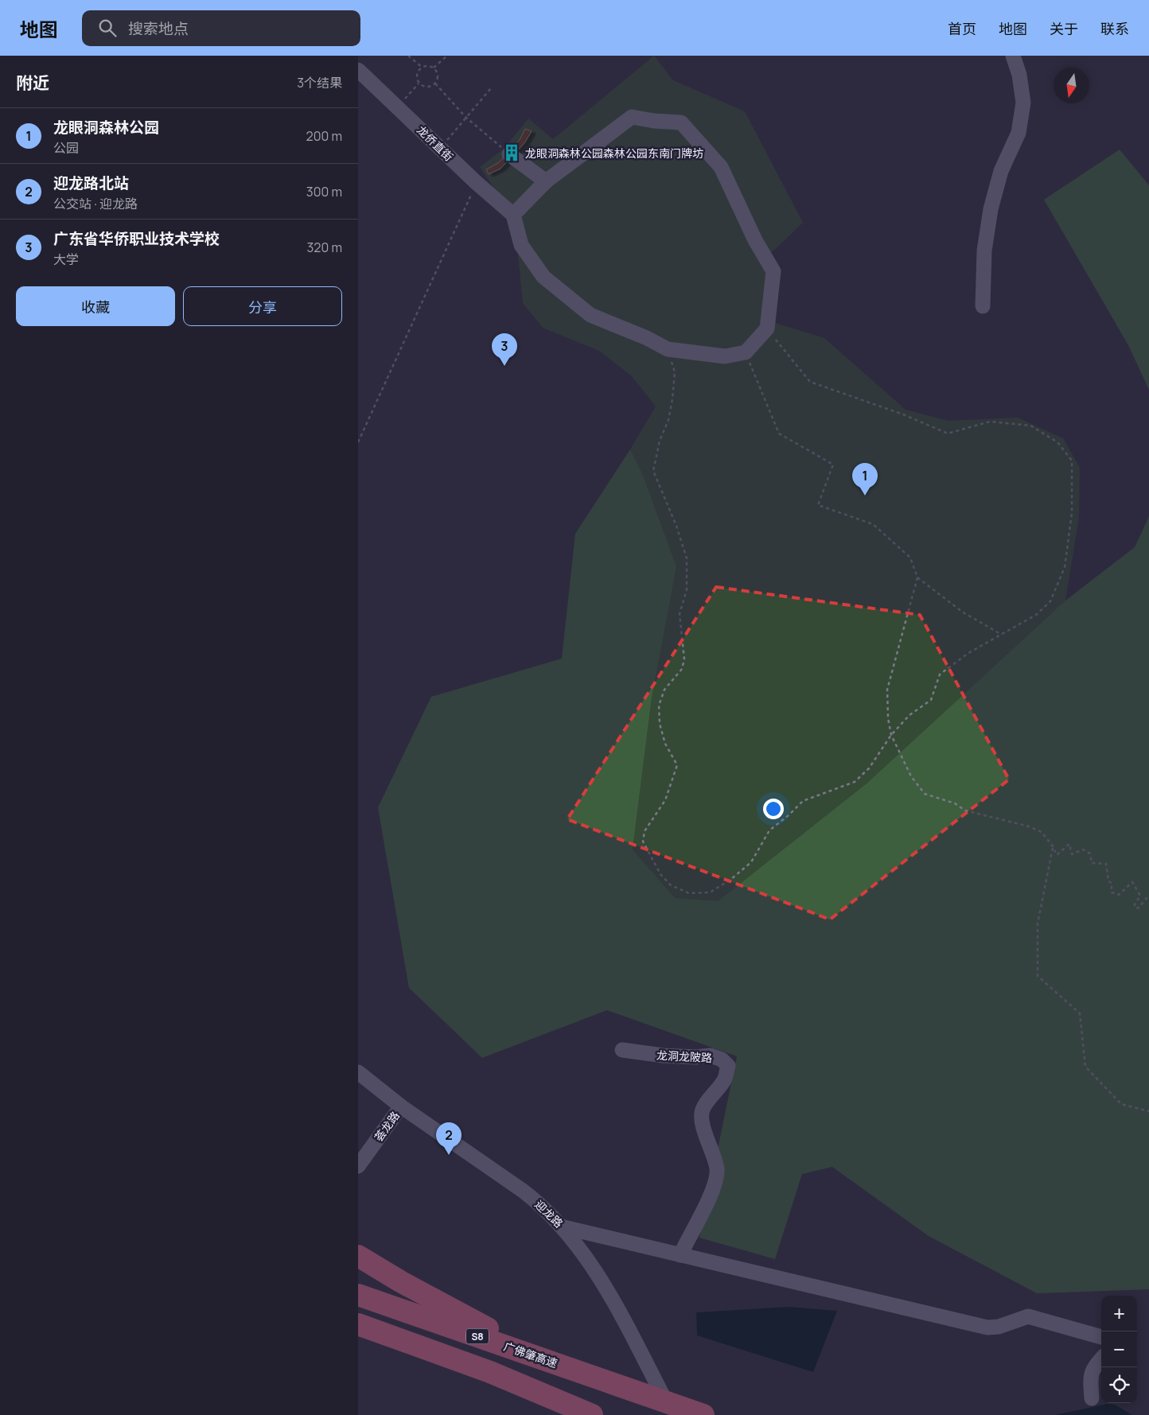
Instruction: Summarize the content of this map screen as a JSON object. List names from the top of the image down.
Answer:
{
  "streets": {
    "highway": ["S8", "广佛肇高速"],
    "street": [
      "龙侨直街",
      "龙洞龙陂路",
      "荟龙路",
      "迎龙路"
    ]
  },
  "crossings": [
    ["荟龙路", "迎龙路"]
  ],
  "places": {
    "building": ["龙眼洞森林公园森林公园东南门牌坊"]
  },
  "north": "bottom",
  "page": {
    "header": "地图",
    "search": "搜索地点",
    "nav": [
      "首页",
      "地图",
      "关于",
      "联系"
    ],
    "heading": ["附近", "3个结果"],
    "list": [
      {
        "mark": "1",
        "name": "龙眼洞森林公园",
        "note": "公园",
        "value": "200 m"
      },
      {
        "mark": "2",
        "name": "迎龙路北站",
        "note": "公交站 · 迎龙路",
        "value": "300 m"
      },
      {
        "mark": "3",
        "name": "广东省华侨职业技术学校",
        "note": "大学",
        "value": "320 m"
      }
    ],
    "buttons": ["收藏", "分享"],
    "pins": ["3", "1", "2"],
    "map_buttons": ["+", "−"]
  }
}
